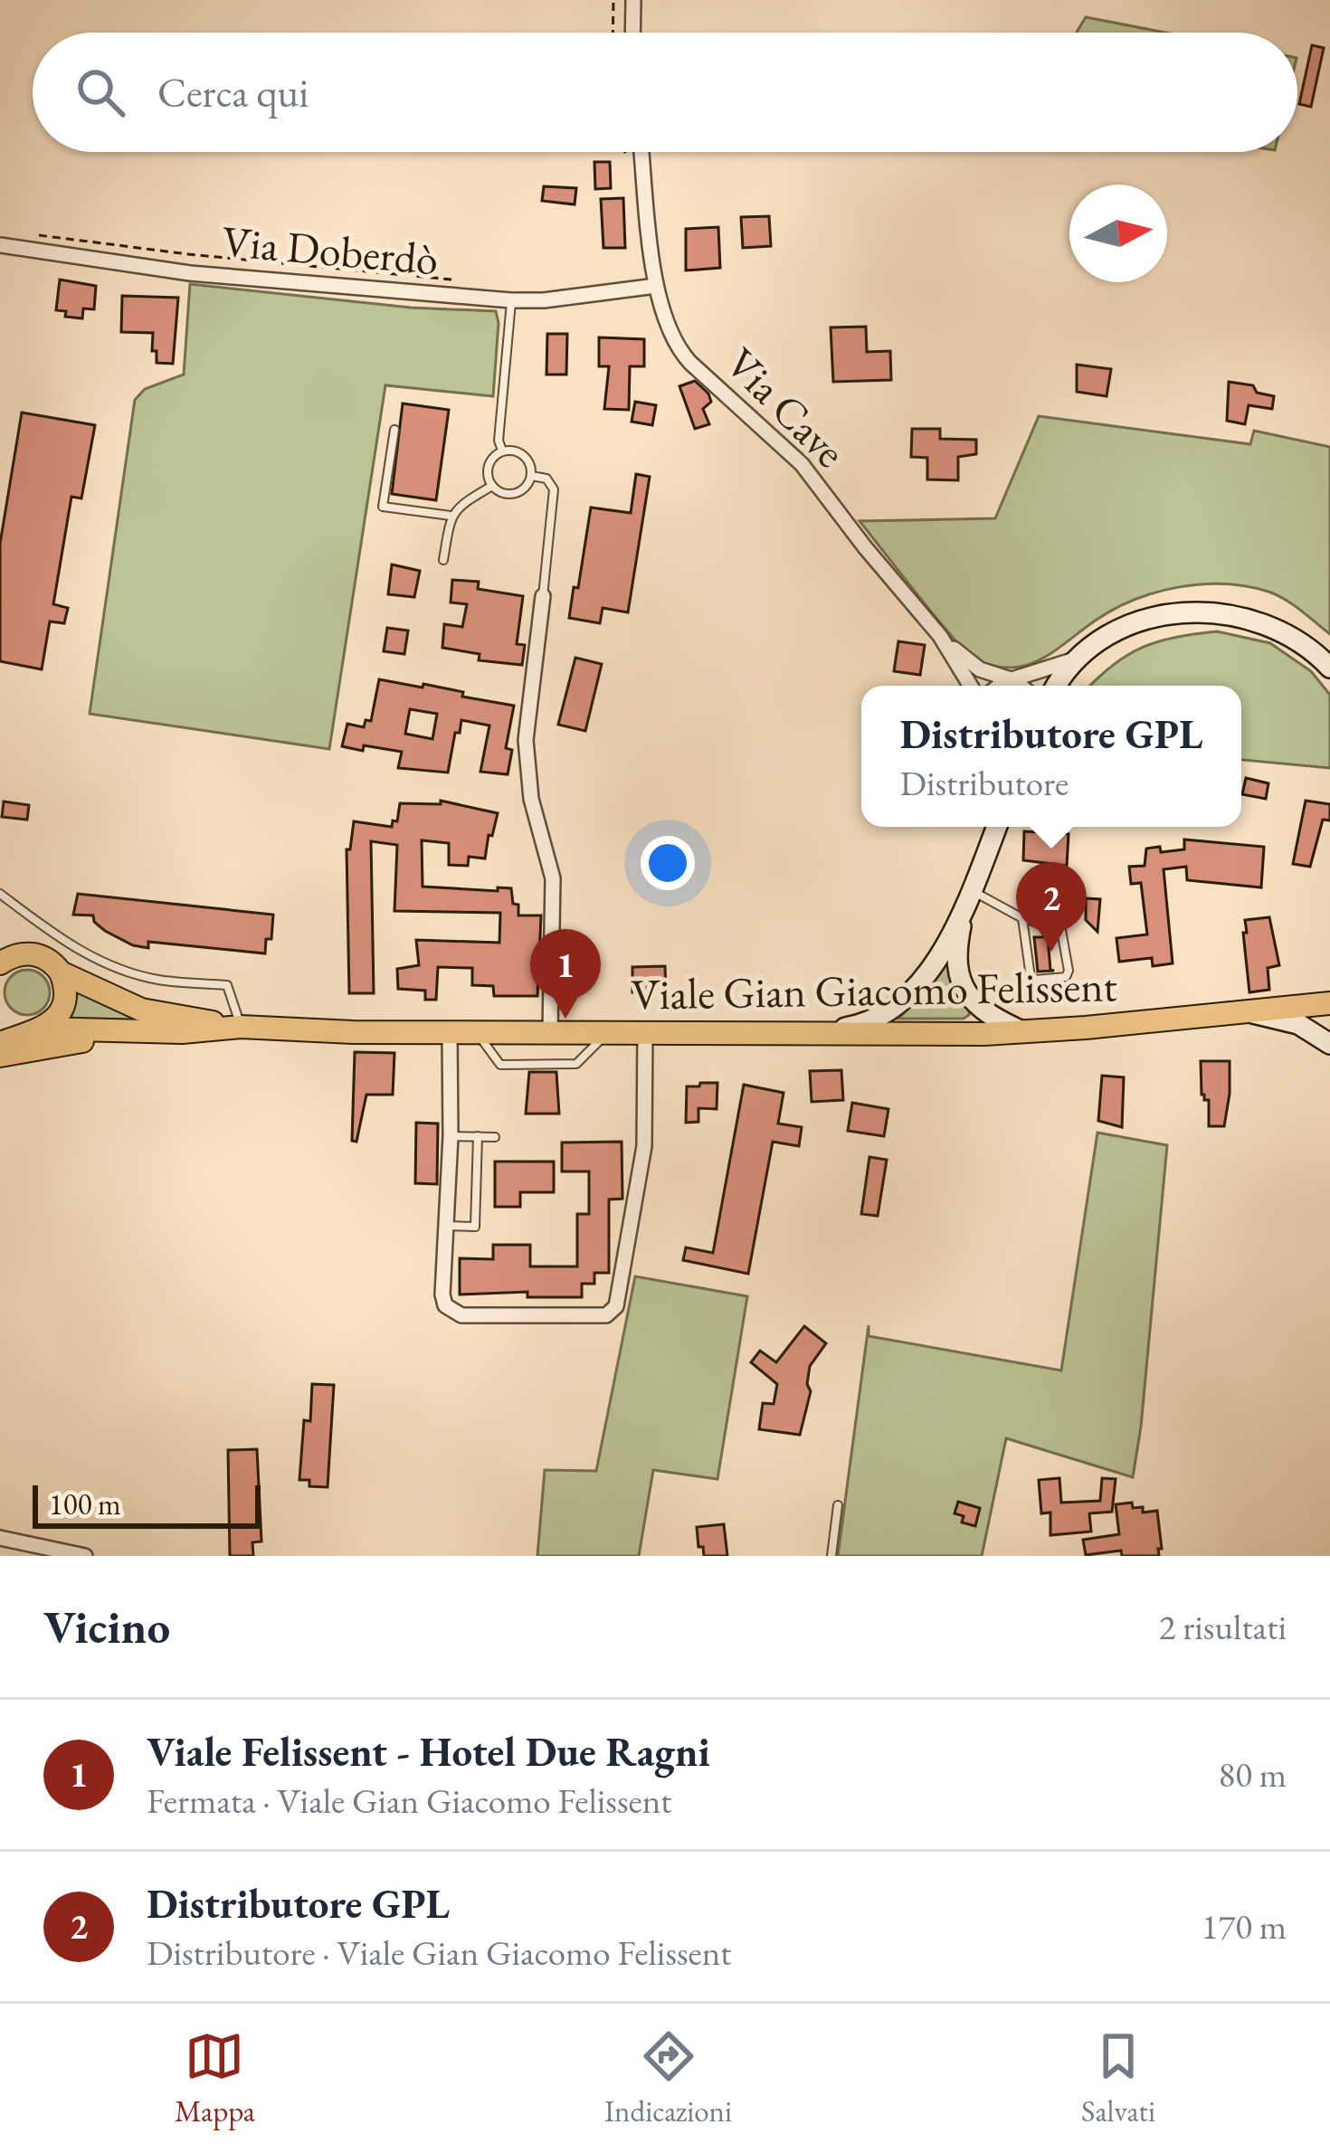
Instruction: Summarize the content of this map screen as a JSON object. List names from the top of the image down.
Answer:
{
  "streets": {
    "main road": ["Viale Gian Giacomo Felissent"],
    "street": ["Via Doberdò", "Via Cave"]
  },
  "crossings": [
    ["Via Doberdò", "Via Cave"]
  ],
  "scale_bar": "100 m",
  "north": "right",
  "page": {
    "search": "Cerca qui",
    "popup": ["Distributore GPL", "Distributore"],
    "pins": ["2", "1"],
    "scale": "100 m",
    "heading": ["Vicino", "2 risultati"],
    "list": [
      {
        "mark": "1",
        "name": "Viale Felissent - Hotel Due Ragni",
        "note": "Fermata · Viale Gian Giacomo Felissent",
        "value": "80 m"
      },
      {
        "mark": "2",
        "name": "Distributore GPL",
        "note": "Distributore · Viale Gian Giacomo Felissent",
        "value": "170 m"
      }
    ],
    "nav": ["Mappa", "Indicazioni", "Salvati"]
  }
}
